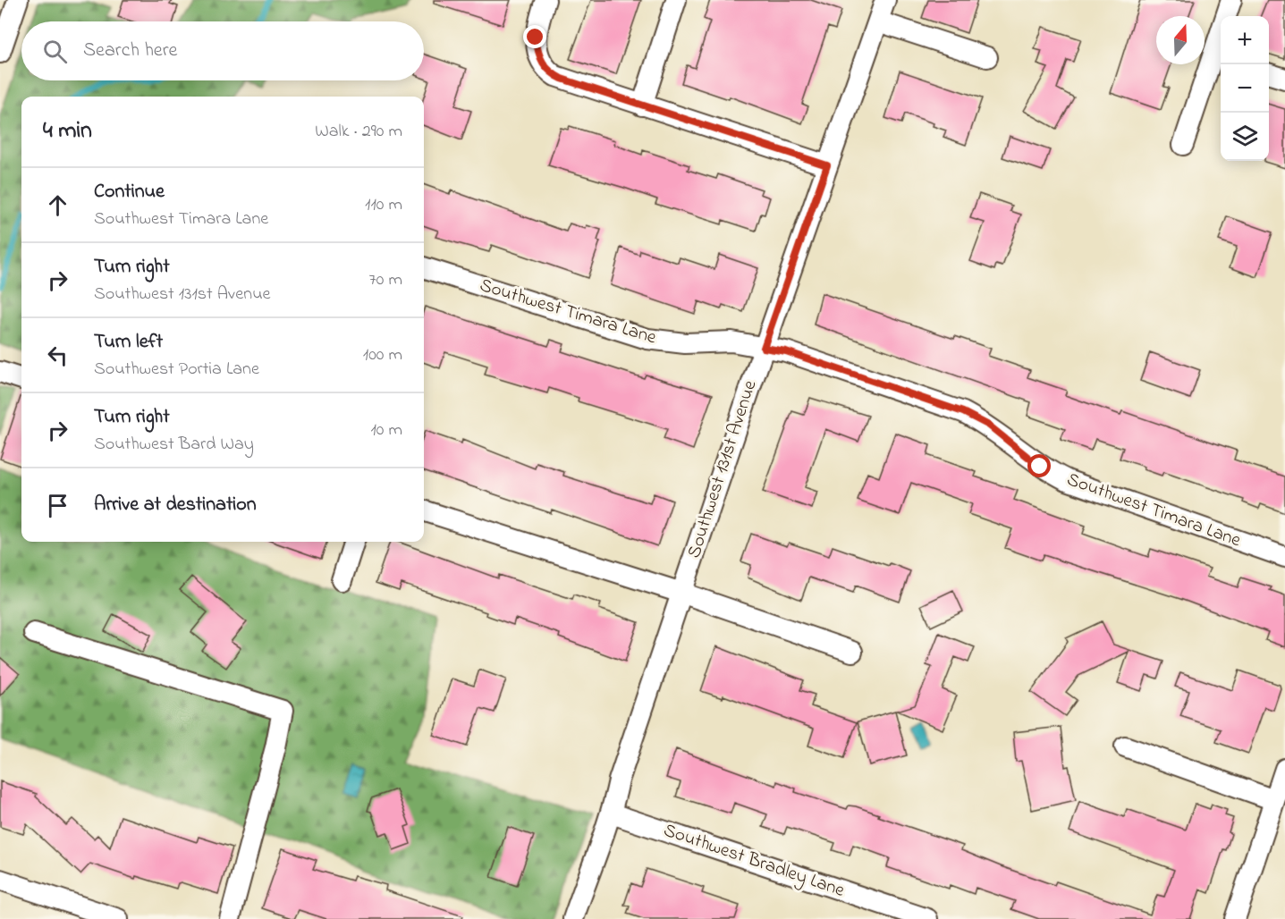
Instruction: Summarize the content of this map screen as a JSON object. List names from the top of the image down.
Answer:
{
  "streets": {
    "street": ["Southwest Timara Lane", "Southwest 131st Avenue", "Southwest Bradley Lane"]
  },
  "crossings": [
    ["Southwest Timara Lane", "Southwest 131st Avenue"],
    ["Southwest 131st Avenue", "Southwest Bradley Lane"]
  ],
  "north": "top",
  "page": {
    "map_buttons": ["+", "−"],
    "search": "Search here",
    "heading": ["4 min", "Walk · 290 m"],
    "list": [
      ["Continue", "Southwest Timara Lane", "110 m"],
      ["Turn right", "Southwest 131st Avenue", "70 m"],
      ["Turn left", "Southwest Portia Lane", "100 m"],
      ["Turn right", "Southwest Bard Way", "10 m"],
      "Arrive at destination"
    ]
  }
}
